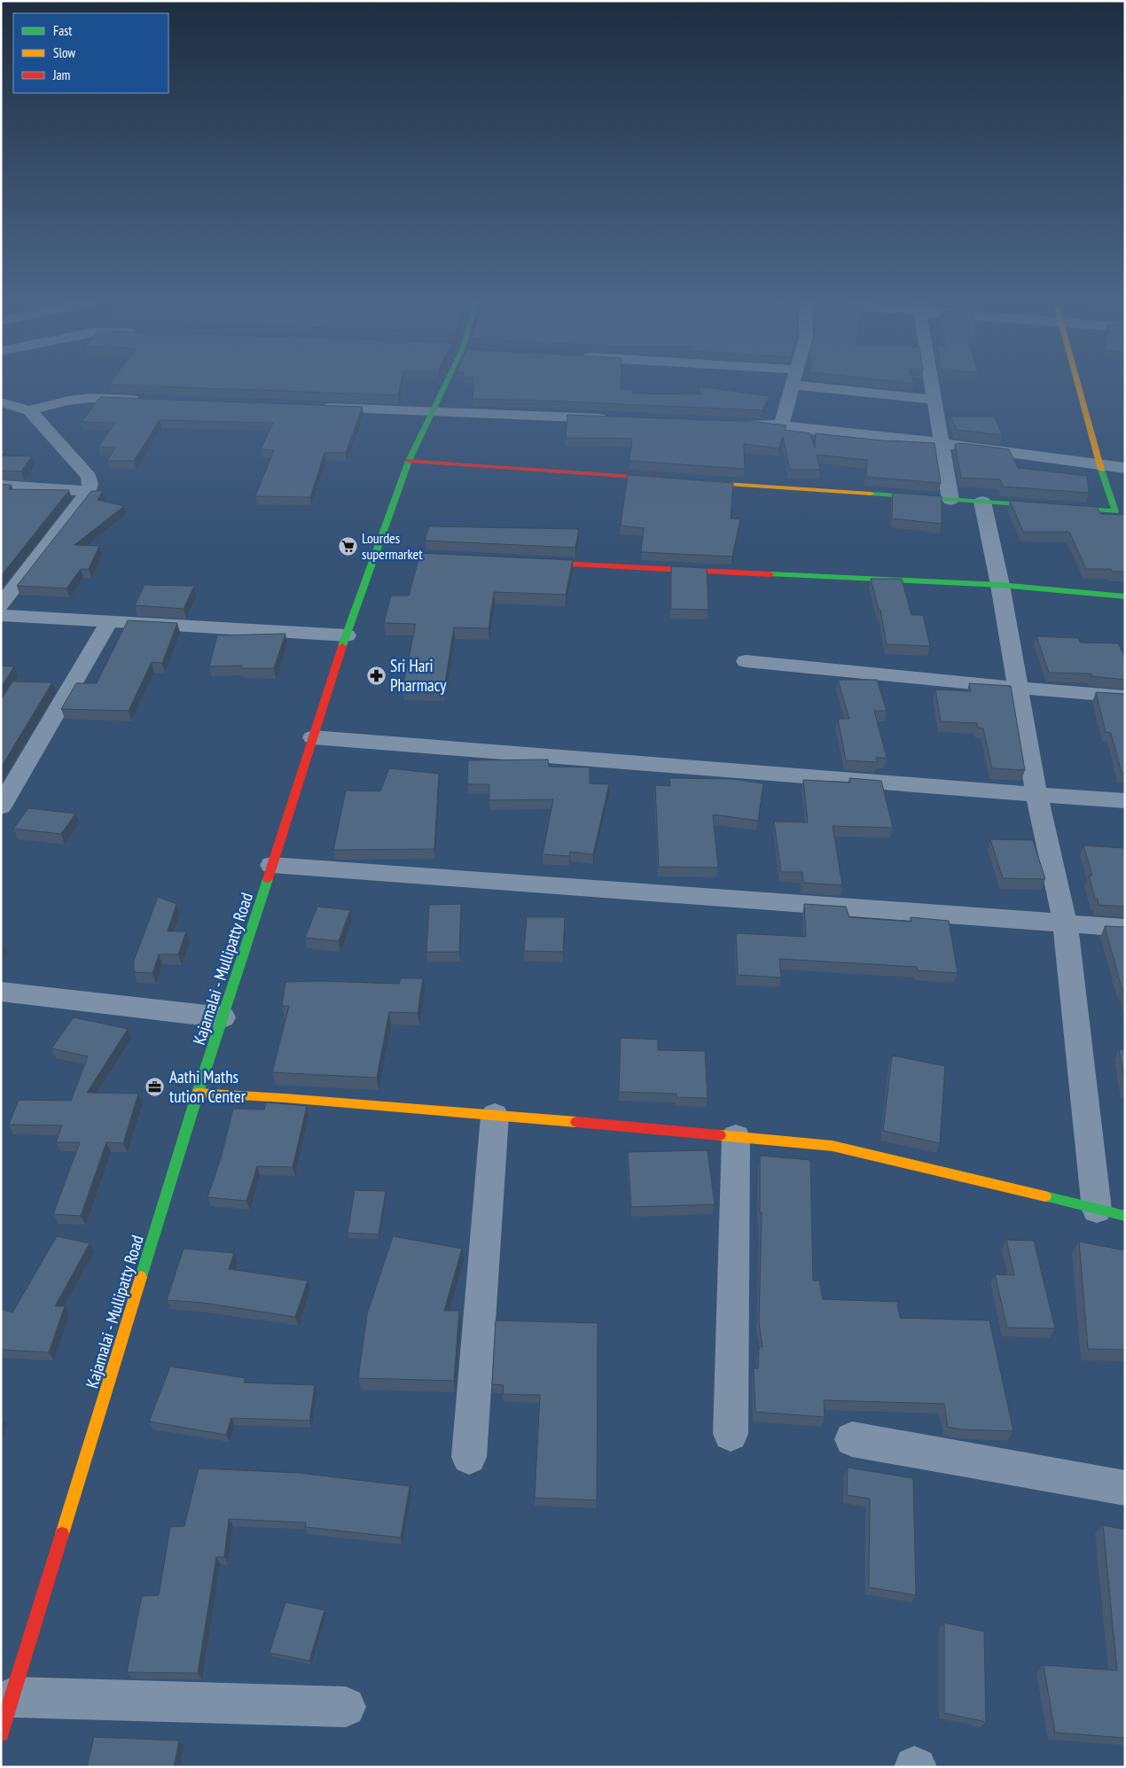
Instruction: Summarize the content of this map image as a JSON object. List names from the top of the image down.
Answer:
{
  "streets": {
    "street": ["Kajamalai - Mullipatty Road"]
  },
  "places": {
    "supermarket": ["Lourdes supermarket"],
    "pharmacy": ["Sri Hari Pharmacy"],
    "office": ["Aathi Maths tution Center"]
  },
  "legend": ["Fast", "Slow", "Jam"]
}
